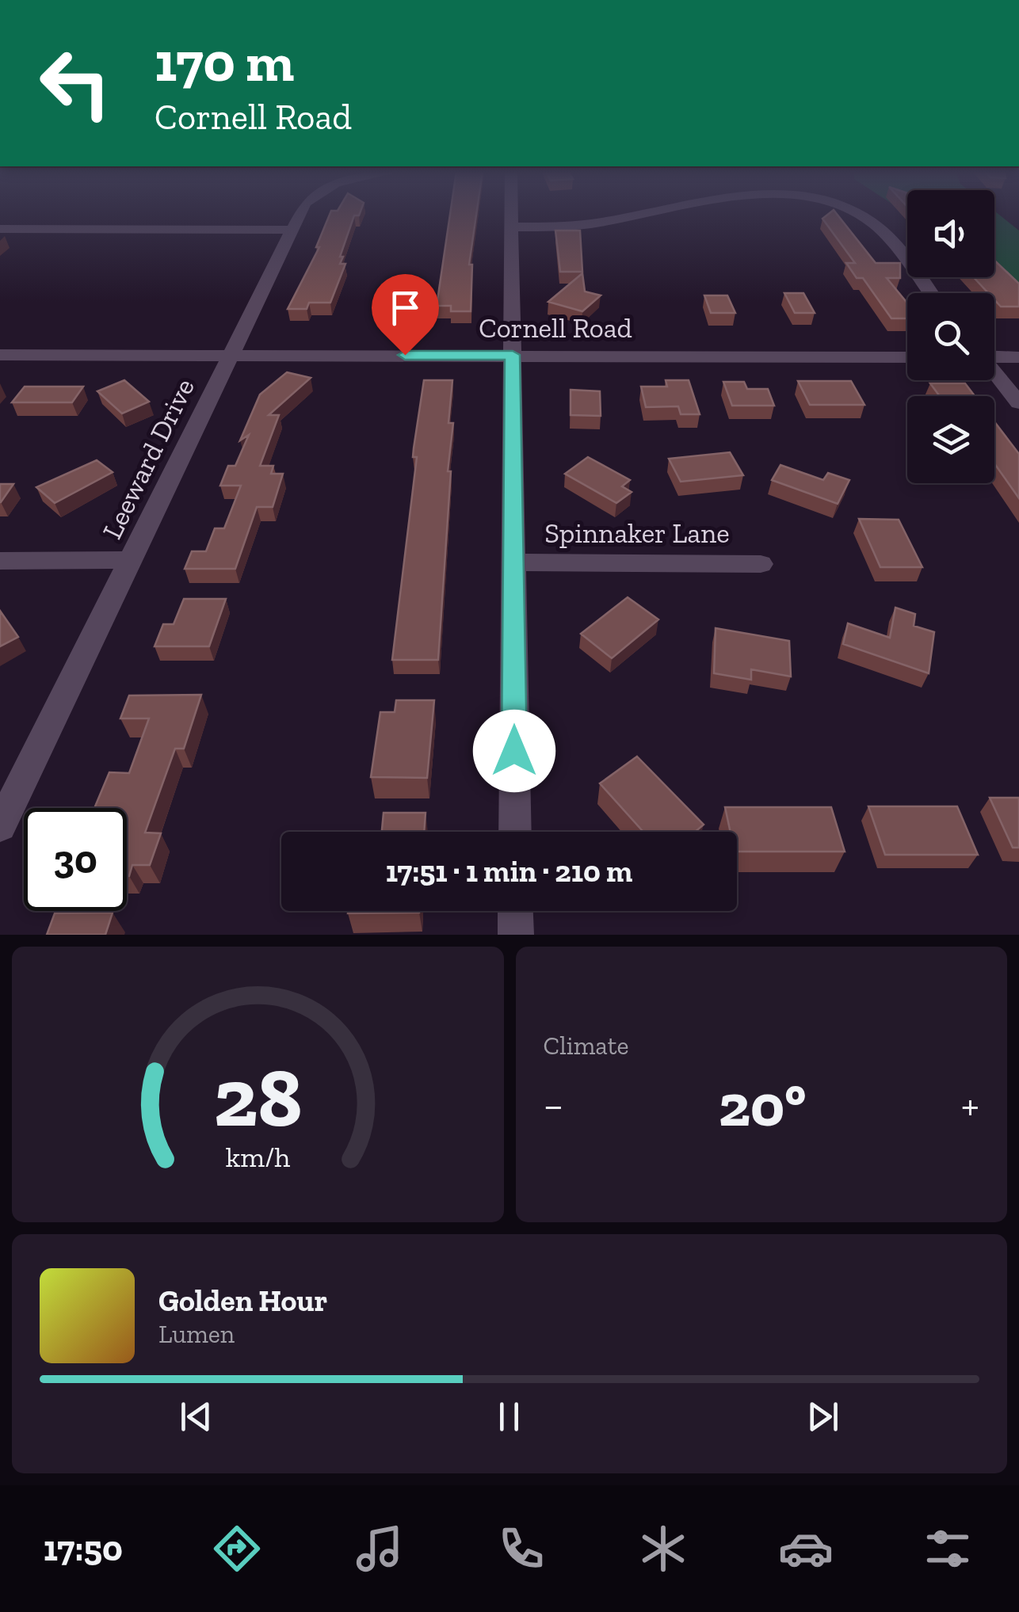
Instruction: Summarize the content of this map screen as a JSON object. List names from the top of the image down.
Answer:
{
  "streets": {
    "street": ["Cornell Road", "Leeward Drive", "Spinnaker Lane"]
  },
  "crossings": [
    ["Cornell Road", "Leeward Drive"]
  ],
  "page": {
    "turn": ["170 m", "Cornell Road"],
    "limit": "30",
    "trip": "17:51 · 1 min · 210 m",
    "tile": "Climate",
    "heat": ["−", "20°", "+"],
    "song": ["Golden Hour", "Lumen"],
    "tabs": "17:50",
    "gauge": ["28", "km/h"]
  }
}
